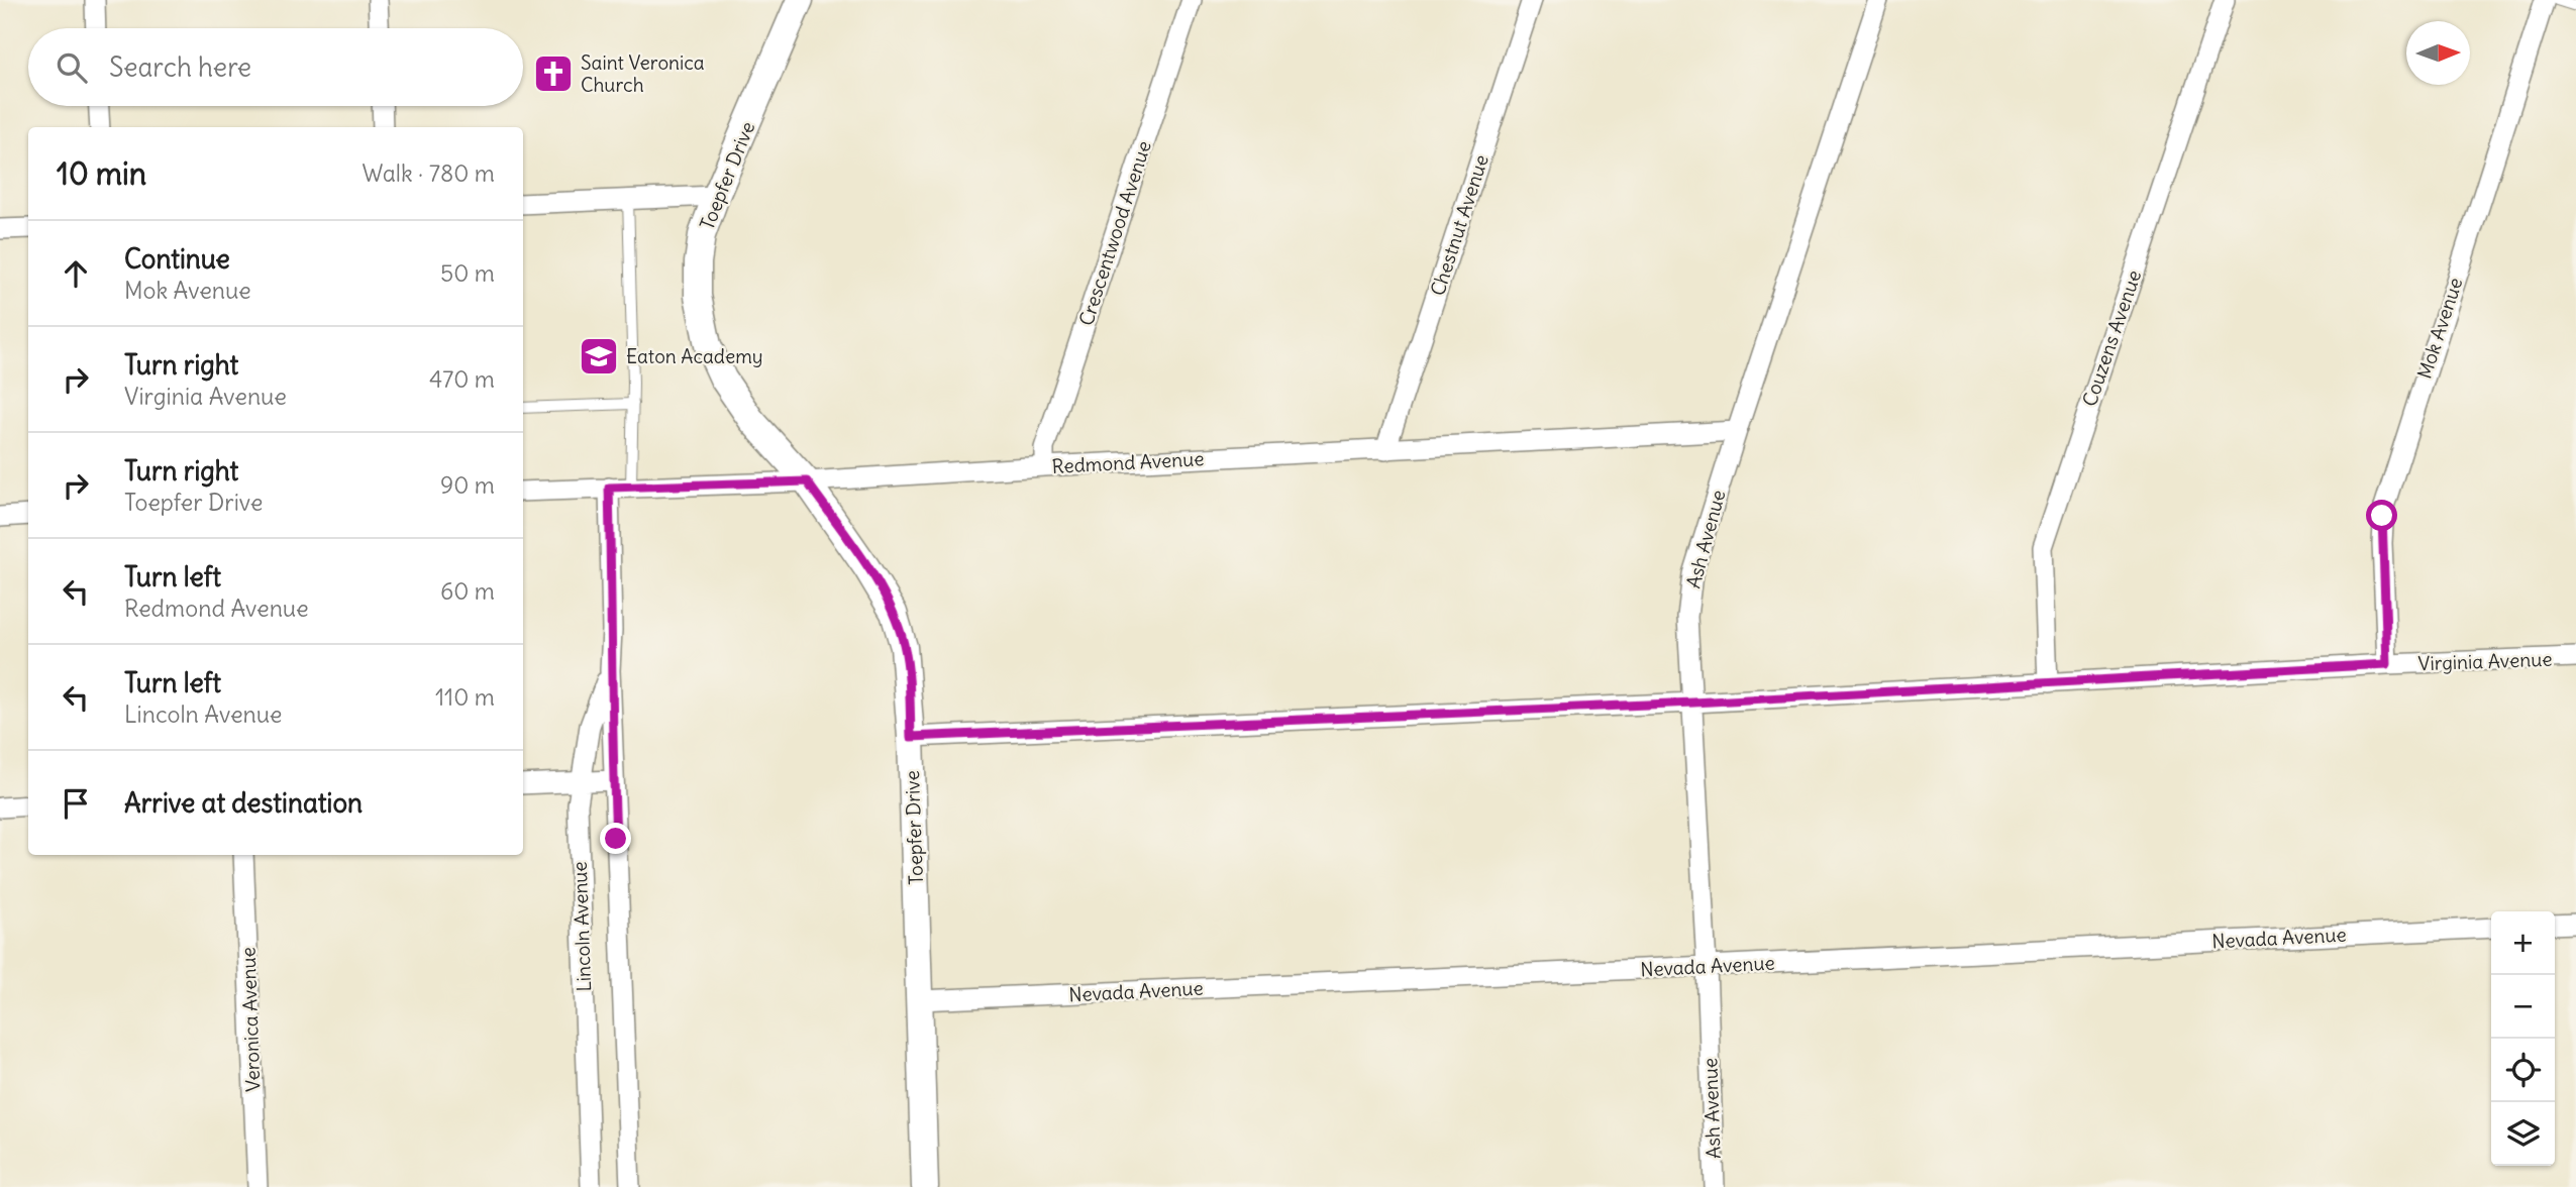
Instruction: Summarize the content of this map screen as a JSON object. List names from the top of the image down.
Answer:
{
  "streets": {
    "street": [
      "Toepfer Drive",
      "Chestnut Avenue",
      "Crescentwood Avenue",
      "Mok Avenue",
      "Couzens Avenue",
      "Redmond Avenue",
      "Ash Avenue",
      "Virginia Avenue",
      "Lincoln Avenue",
      "Nevada Avenue",
      "Veronica Avenue"
    ]
  },
  "crossings": [
    ["Toepfer Drive", "Redmond Avenue"],
    ["Toepfer Drive", "Virginia Avenue"],
    ["Toepfer Drive", "Nevada Avenue"],
    ["Chestnut Avenue", "Redmond Avenue"],
    ["Crescentwood Avenue", "Redmond Avenue"],
    ["Mok Avenue", "Virginia Avenue"],
    ["Couzens Avenue", "Virginia Avenue"],
    ["Redmond Avenue", "Ash Avenue"],
    ["Redmond Avenue", "Lincoln Avenue"],
    ["Ash Avenue", "Virginia Avenue"],
    ["Ash Avenue", "Nevada Avenue"]
  ],
  "places": {
    "church": ["Saint Veronica Church"],
    "school or university": ["Eaton Academy"]
  },
  "north": "right",
  "page": {
    "search": "Search here",
    "heading": ["10 min", "Walk · 780 m"],
    "list": [
      ["Continue", "Mok Avenue", "50 m"],
      ["Turn right", "Virginia Avenue", "470 m"],
      ["Turn right", "Toepfer Drive", "90 m"],
      ["Turn left", "Redmond Avenue", "60 m"],
      ["Turn left", "Lincoln Avenue", "110 m"],
      "Arrive at destination"
    ],
    "map_buttons": ["+", "−"]
  }
}
